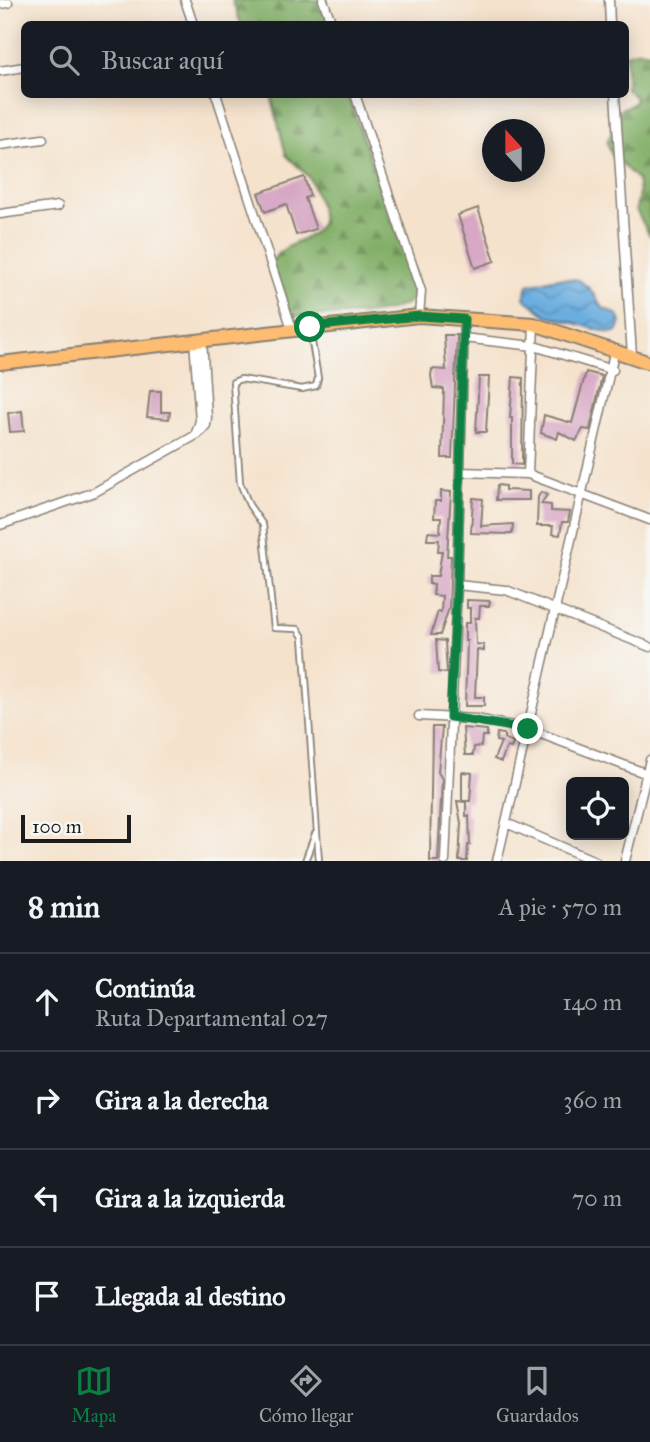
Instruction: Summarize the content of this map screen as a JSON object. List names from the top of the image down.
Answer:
{
  "scale_bar": "100 m",
  "north": "top",
  "page": {
    "search": "Buscar aquí",
    "scale": "100 m",
    "heading": ["8 min", "A pie · 570 m"],
    "list": [
      ["Continúa", "Ruta Departamental 027", "140 m"],
      ["Gira a la derecha", "360 m"],
      ["Gira a la izquierda", "70 m"],
      "Llegada al destino"
    ],
    "nav": ["Mapa", "Cómo llegar", "Guardados"]
  }
}
